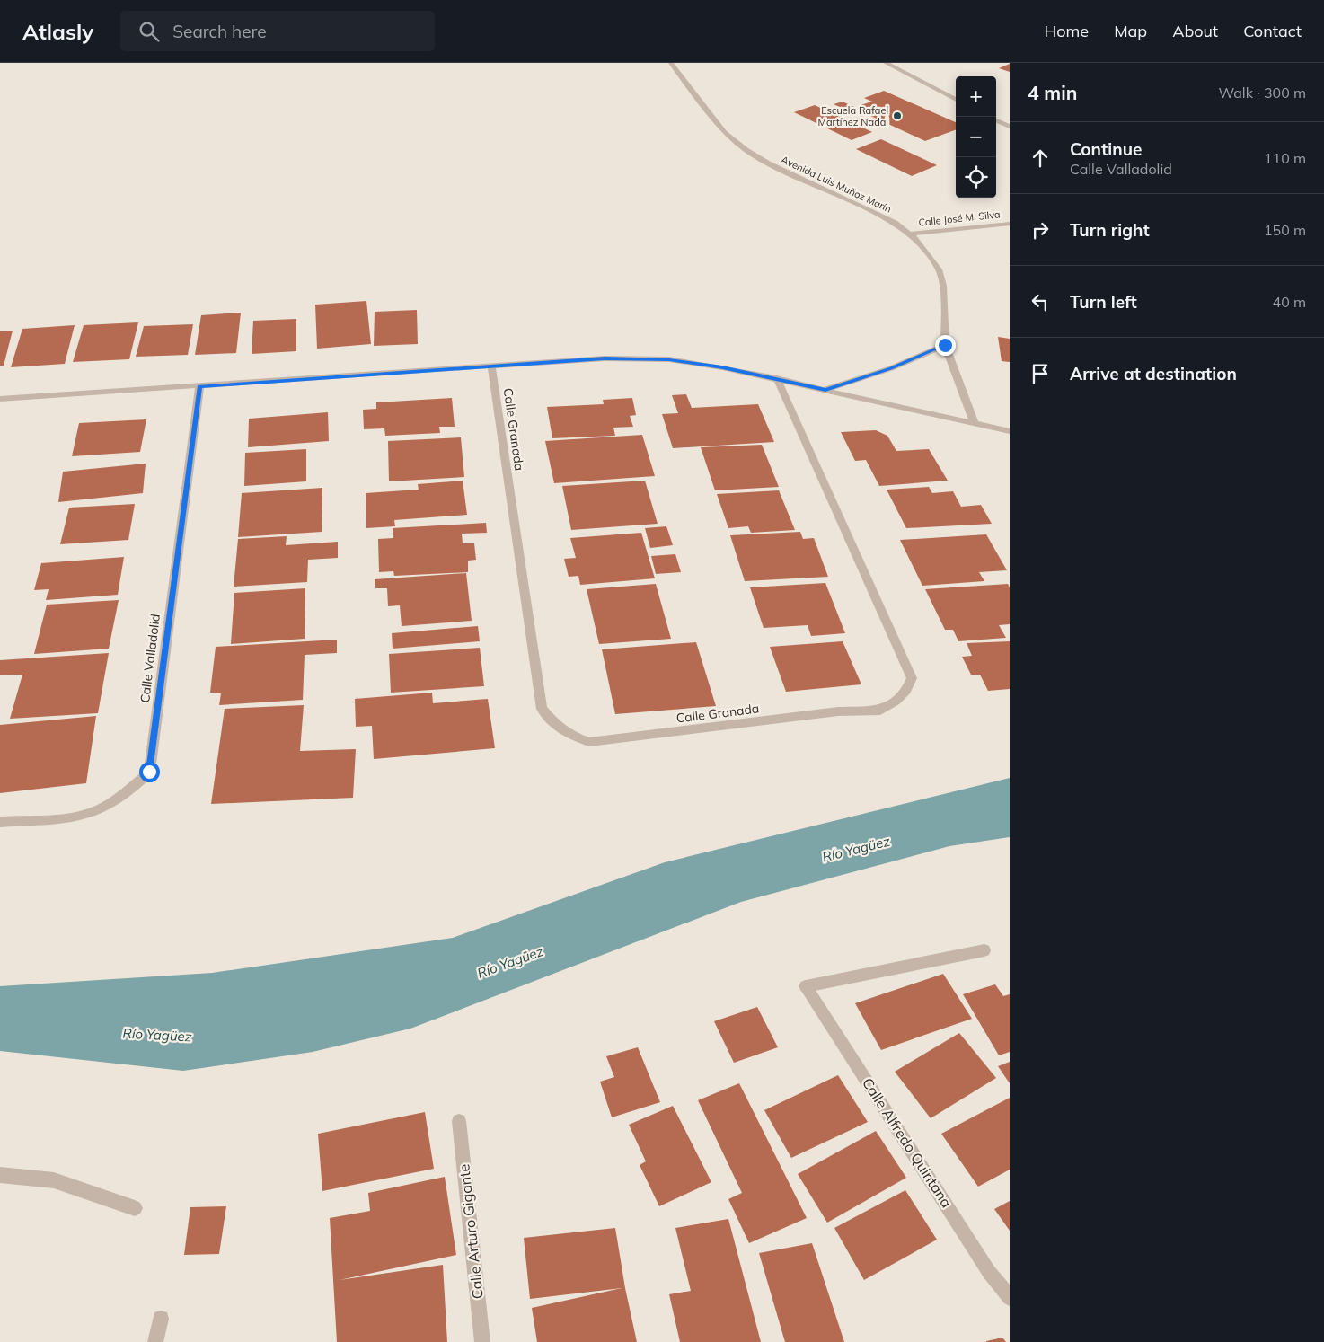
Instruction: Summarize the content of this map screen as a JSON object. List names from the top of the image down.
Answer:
{
  "streets": {
    "street": [
      "Avenida Luis Muñoz Marín",
      "Calle José M. Silva",
      "Calle Granada",
      "Calle Valladolid",
      "Calle Alfredo Quintana",
      "Calle Arturo Gigante"
    ]
  },
  "crossings": [
    ["Avenida Luis Muñoz Marín", "Calle José M. Silva"]
  ],
  "water": ["Río Yagüez"],
  "places": ["Escuela Rafael Martínez Nadal"],
  "page": {
    "header": "Atlasly",
    "search": "Search here",
    "nav": [
      "Home",
      "Map",
      "About",
      "Contact"
    ],
    "heading": ["4 min", "Walk · 300 m"],
    "map_buttons": ["+", "−"],
    "list": [
      ["Continue", "Calle Valladolid", "110 m"],
      ["Turn right", "150 m"],
      ["Turn left", "40 m"],
      "Arrive at destination"
    ]
  }
}
